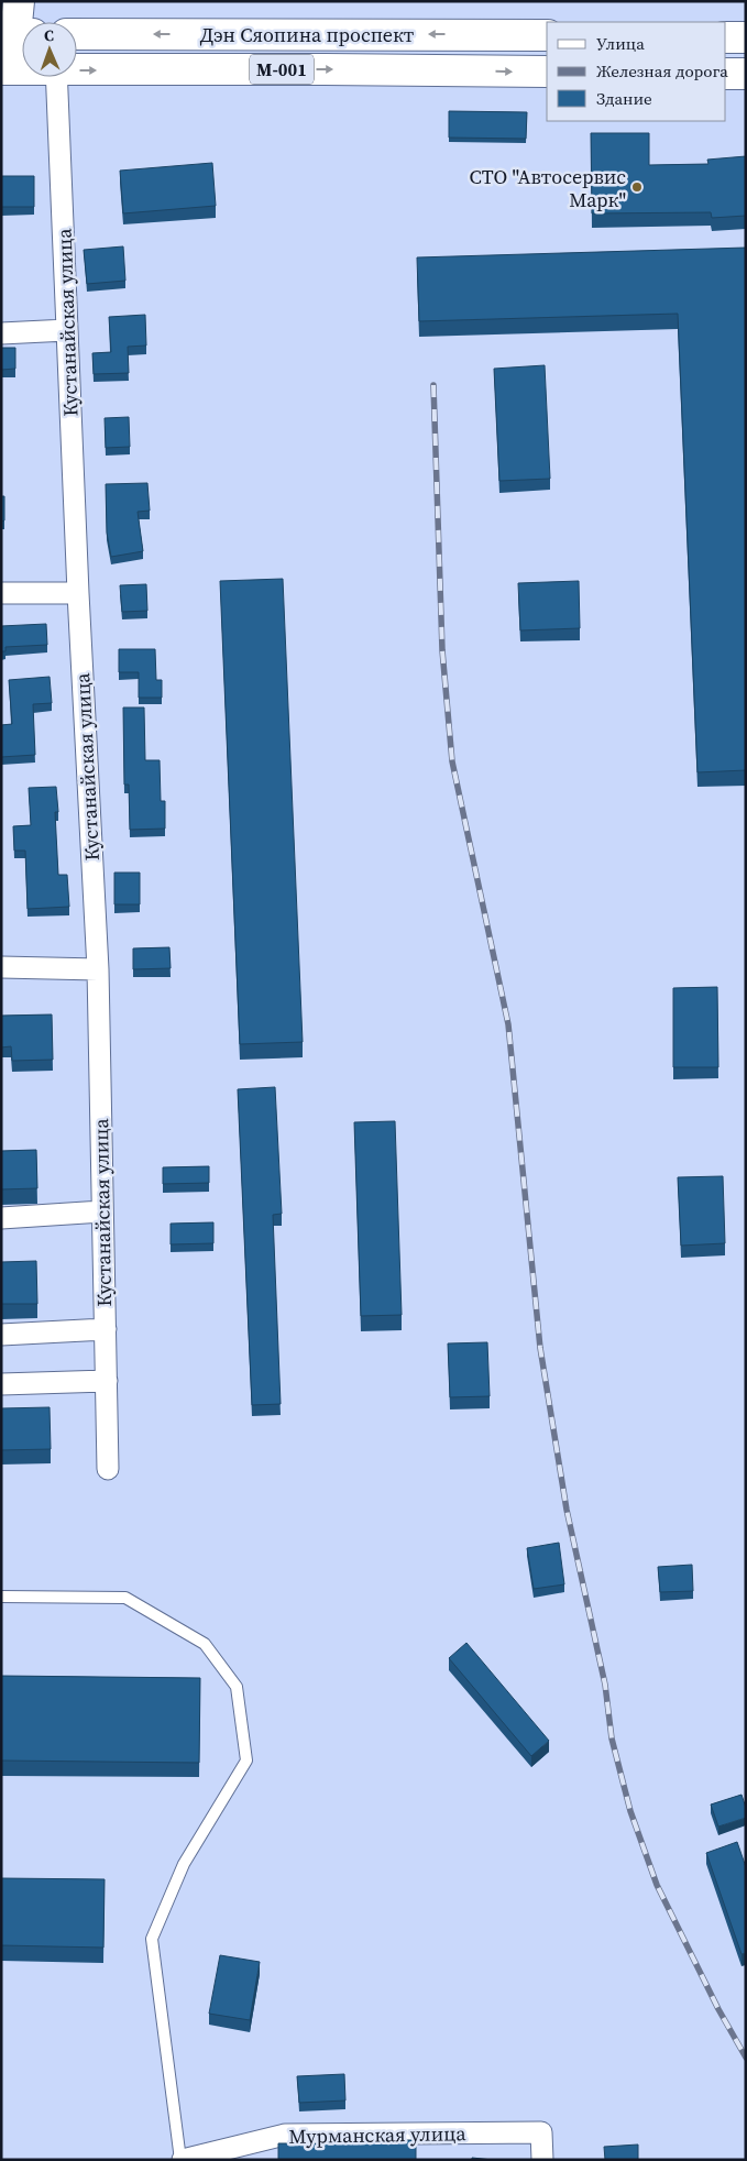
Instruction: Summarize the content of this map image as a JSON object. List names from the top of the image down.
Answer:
{
  "streets": {
    "main road": ["Дэн Сяопина проспект", "M-001"],
    "street": ["Кустанайская улица", "Мурманская улица"]
  },
  "places": ["СТО ''Автосервис Марк''"],
  "legend": ["Улица", "Железная дорога", "Здание"],
  "north": "top"
}
